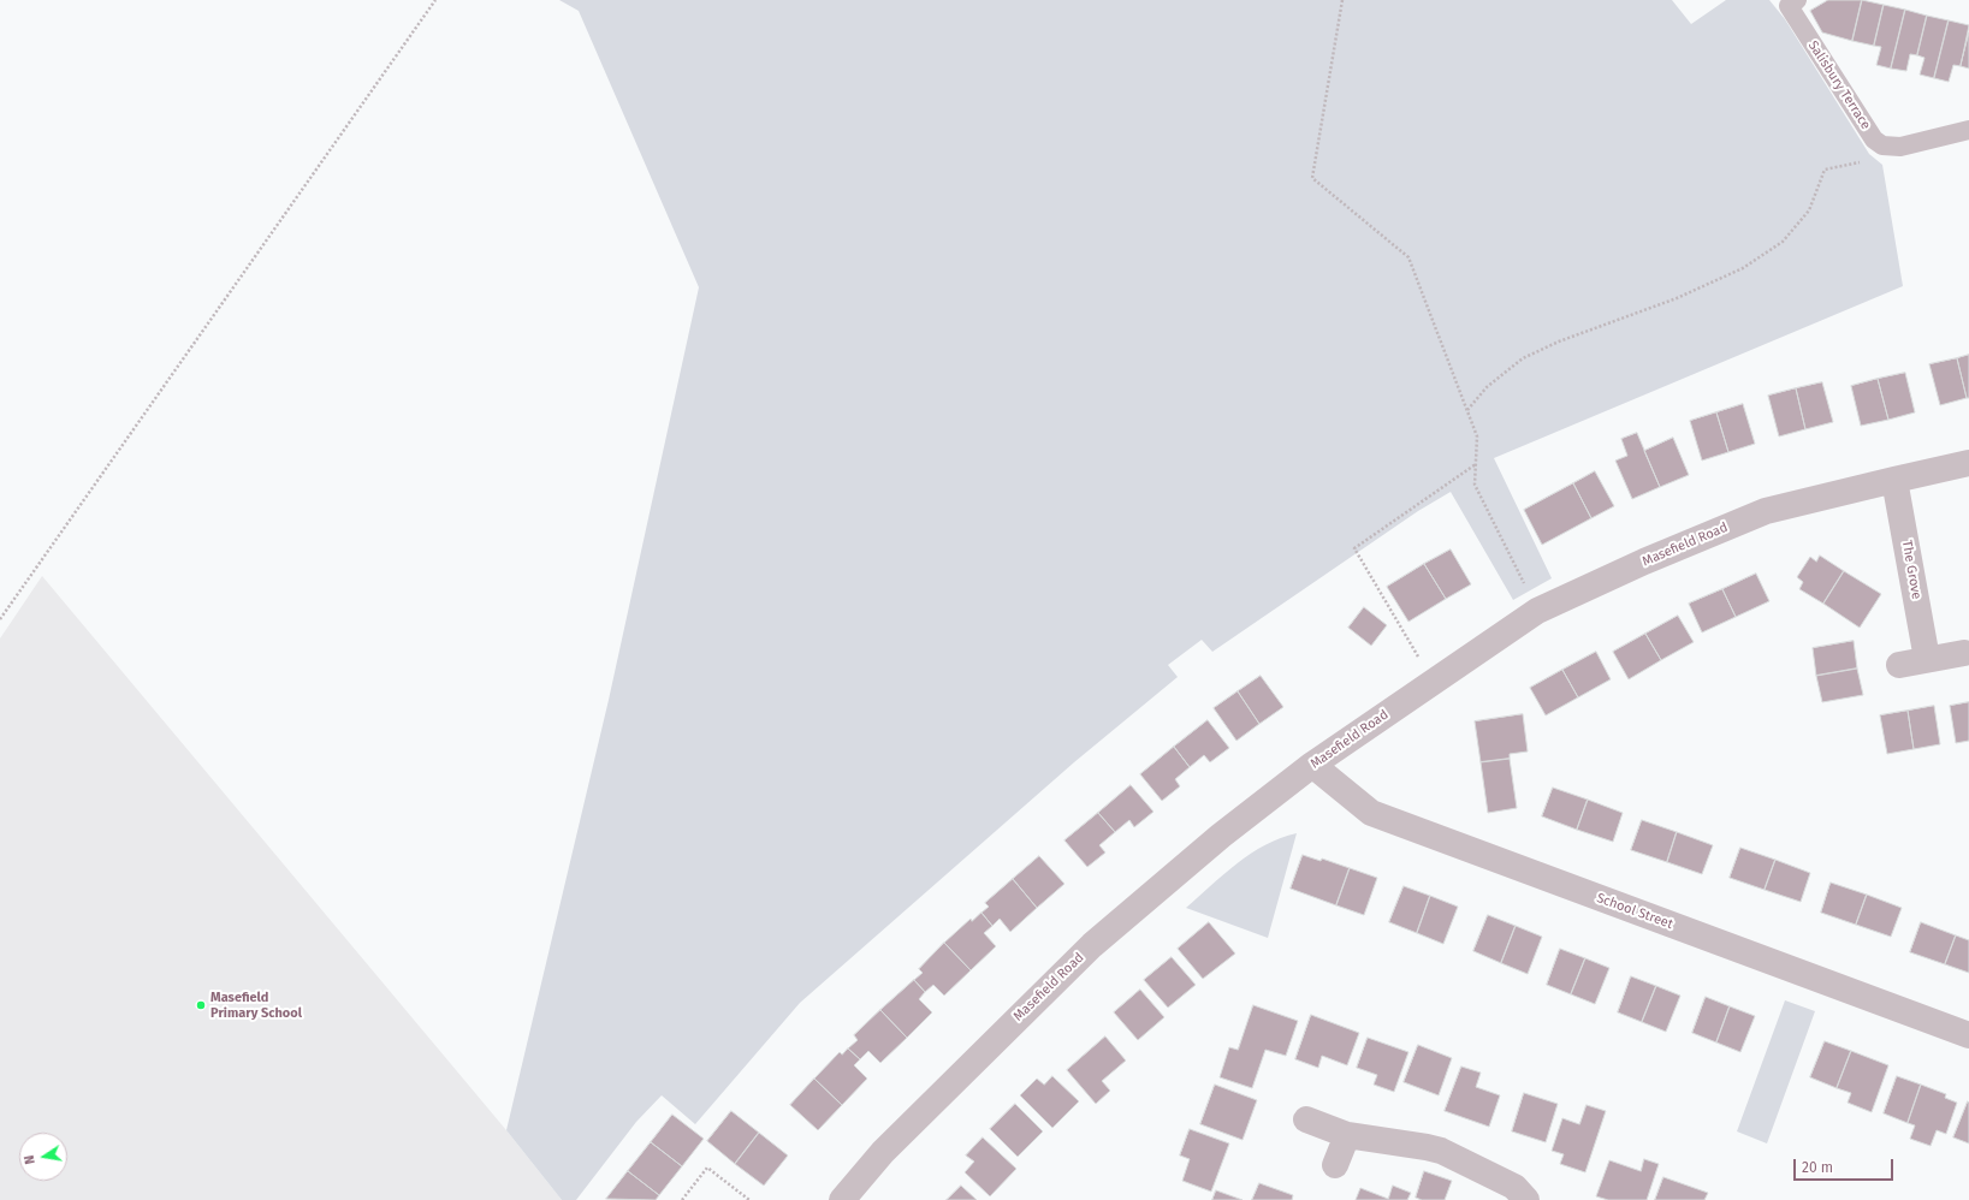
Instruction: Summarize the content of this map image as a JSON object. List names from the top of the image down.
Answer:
{
  "streets": {
    "street": ["Masefield Road", "The Grove", "School Street"],
    "lane": ["Salisbury Terrace"]
  },
  "crossings": [
    ["Masefield Road", "The Grove"],
    ["Masefield Road", "School Street"]
  ],
  "places": ["Masefield Primary School"],
  "scale_bar": "20 m",
  "north": "left"
}
